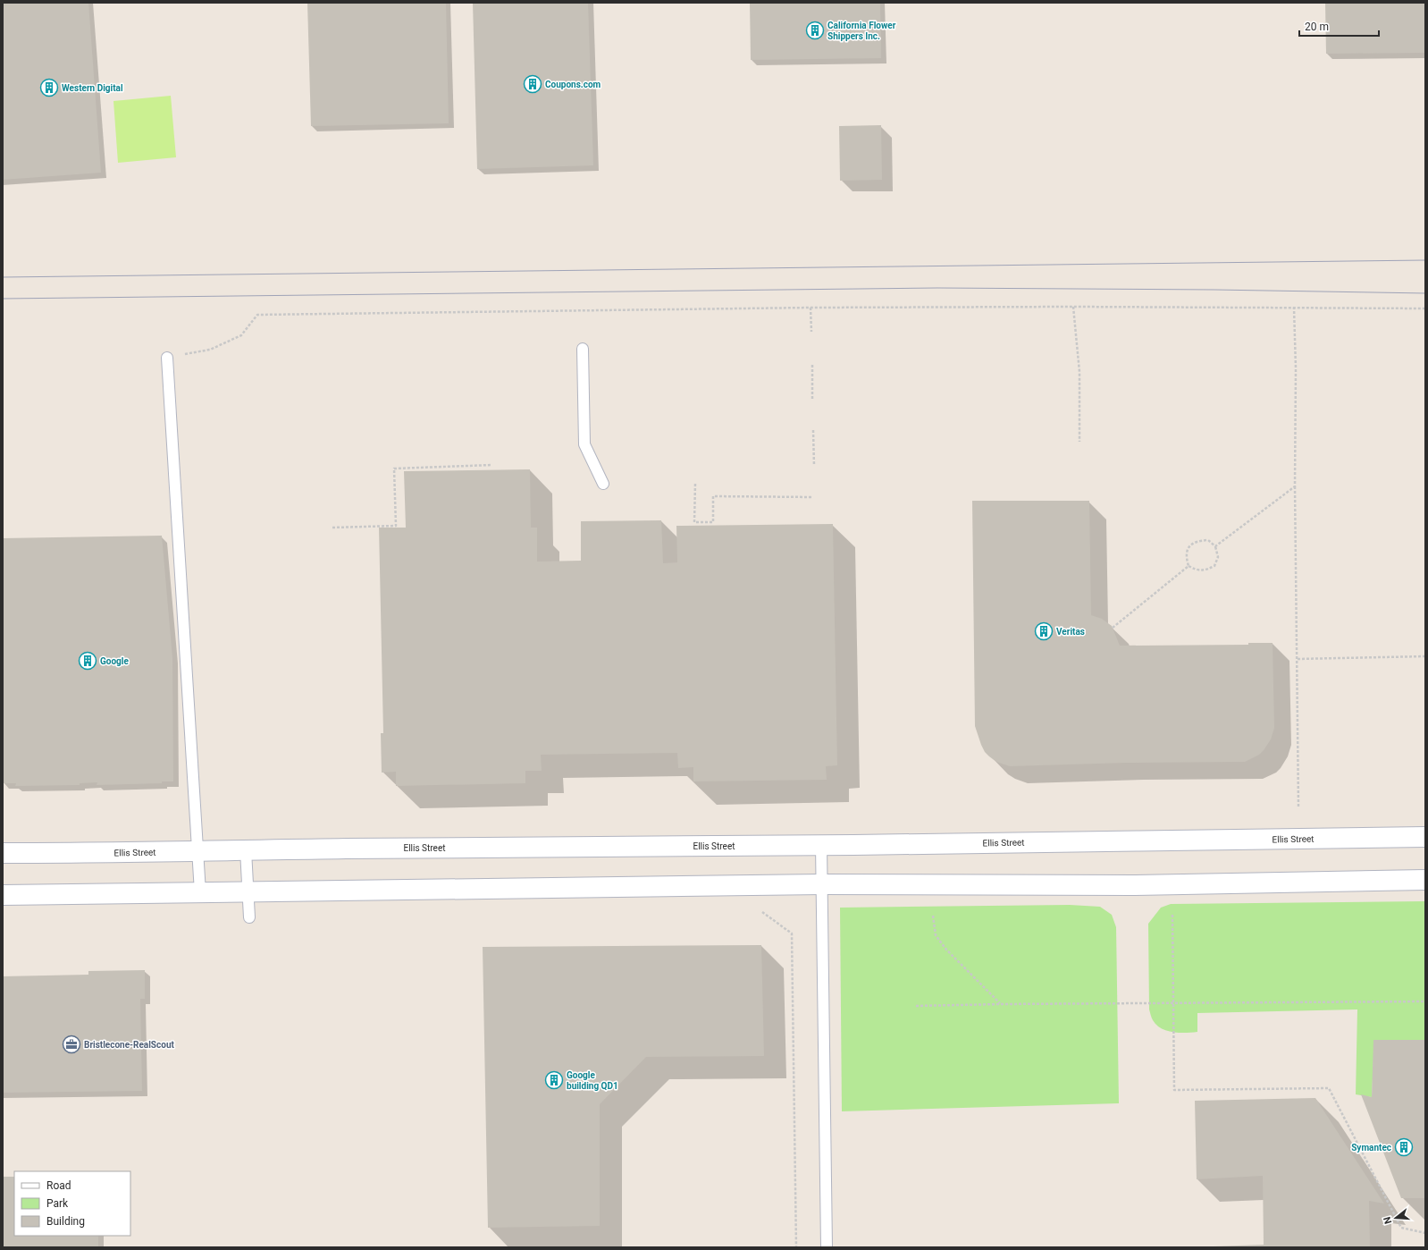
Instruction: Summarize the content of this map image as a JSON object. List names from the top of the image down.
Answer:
{
  "streets": {
    "main road": ["Ellis Street"]
  },
  "places": {
    "building": [
      "California Flower Shippers Inc.",
      "Coupons.com",
      "Western Digital",
      "Veritas",
      "Google",
      "Google building QD1",
      "Symantec"
    ],
    "office": ["Bristlecone-RealScout"]
  },
  "legend": ["Road", "Park", "Building"],
  "scale_bar": "20 m",
  "north": "left"
}
